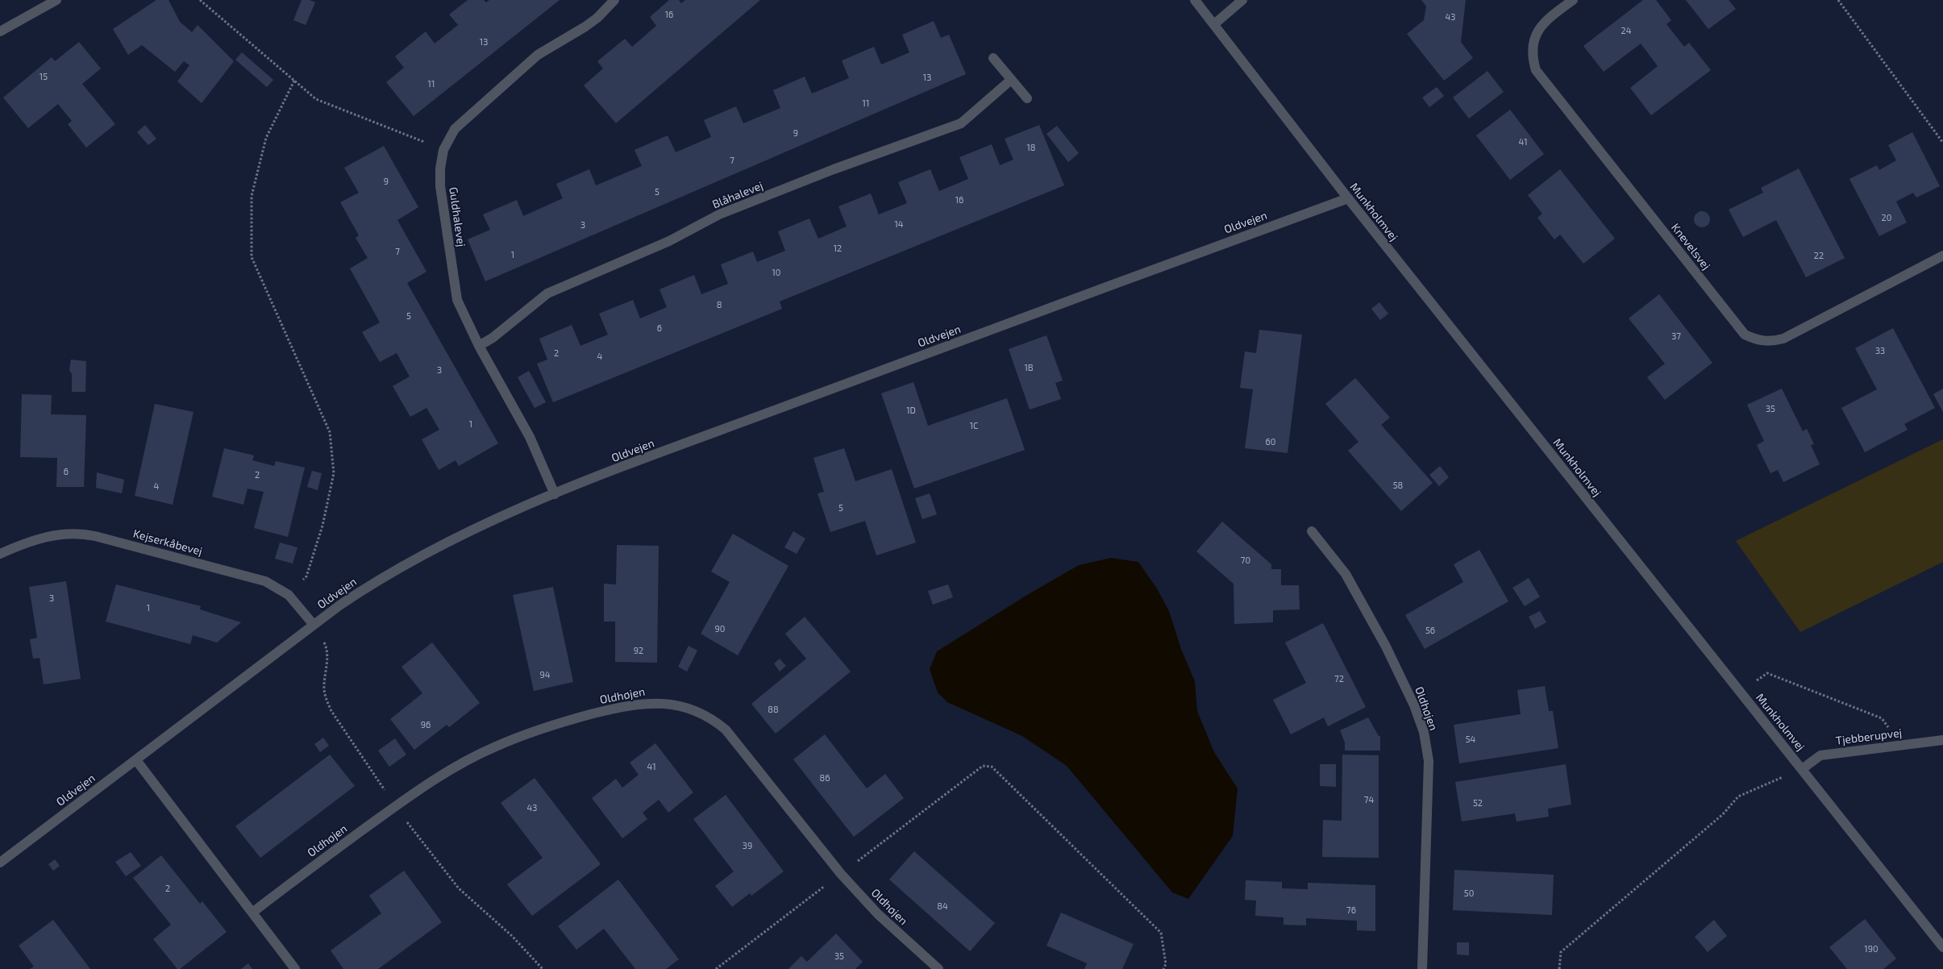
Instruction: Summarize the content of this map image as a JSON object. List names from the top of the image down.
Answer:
{
  "streets": {
    "street": [
      "Blåhalevej",
      "Munkholmvej",
      "Guldhalevej",
      "Oldvejen",
      "Knevelsvej",
      "Kejserkåbevej",
      "Oldhøjen",
      "Tjebberupvej"
    ]
  },
  "crossings": [
    ["Blåhalevej", "Guldhalevej"],
    ["Munkholmvej", "Oldvejen"],
    ["Munkholmvej", "Tjebberupvej"],
    ["Guldhalevej", "Oldvejen"],
    ["Oldvejen", "Kejserkåbevej"]
  ],
  "house_numbers": [
    "16",
    "43",
    "24",
    "13",
    "15",
    "13",
    "11",
    "11",
    "9",
    "41",
    "18",
    "7",
    "9",
    "5",
    "16",
    "20",
    "14",
    "3",
    "12",
    "7",
    "1",
    "22",
    "10",
    "8",
    "5",
    "6",
    "37",
    "33",
    "2",
    "4",
    "1B",
    "3",
    "35",
    "1D",
    "1",
    "1C",
    "60",
    "6",
    "2",
    "58",
    "4",
    "5",
    "70",
    "3",
    "1",
    "90",
    "56",
    "92",
    "94",
    "72",
    "88",
    "96",
    "54",
    "41",
    "86",
    "74",
    "52",
    "43",
    "39",
    "2",
    "50",
    "84",
    "76",
    "190",
    "35"
  ]
}
